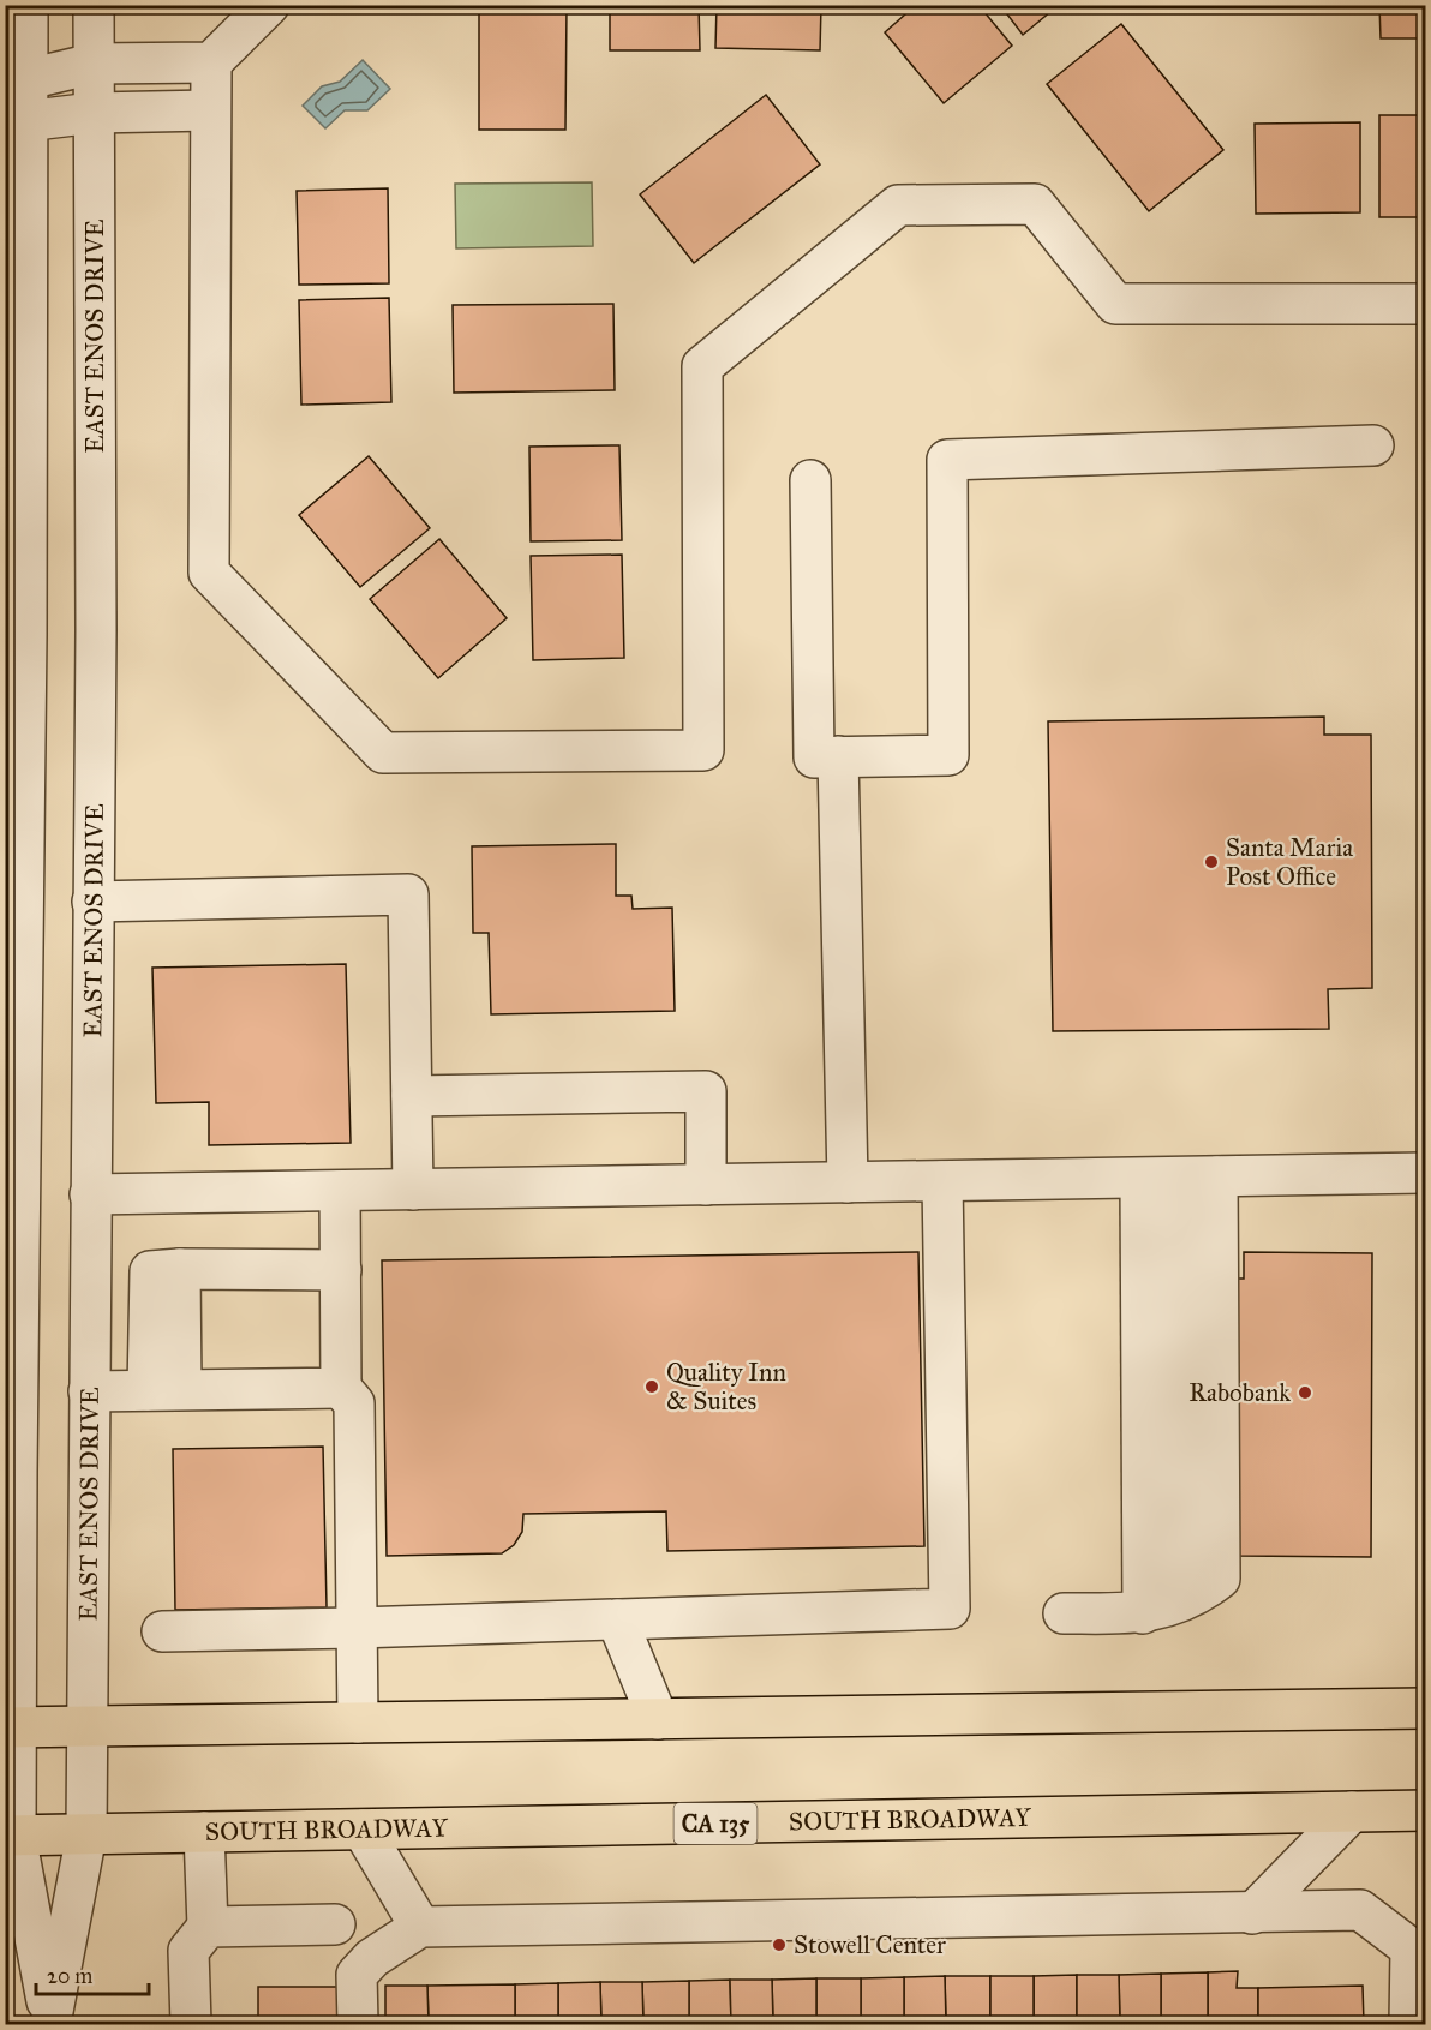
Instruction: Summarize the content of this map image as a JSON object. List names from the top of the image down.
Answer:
{
  "streets": {
    "main road": ["SOUTH BROADWAY", "CA 135"],
    "street": ["EAST ENOS DRIVE"]
  },
  "crossings": [
    ["EAST ENOS DRIVE", "SOUTH BROADWAY"]
  ],
  "places": [
    "Santa Maria Post Office",
    "Quality Inn & Suites",
    "Rabobank",
    "Stowell Center"
  ],
  "scale_bar": "20 m"
}
